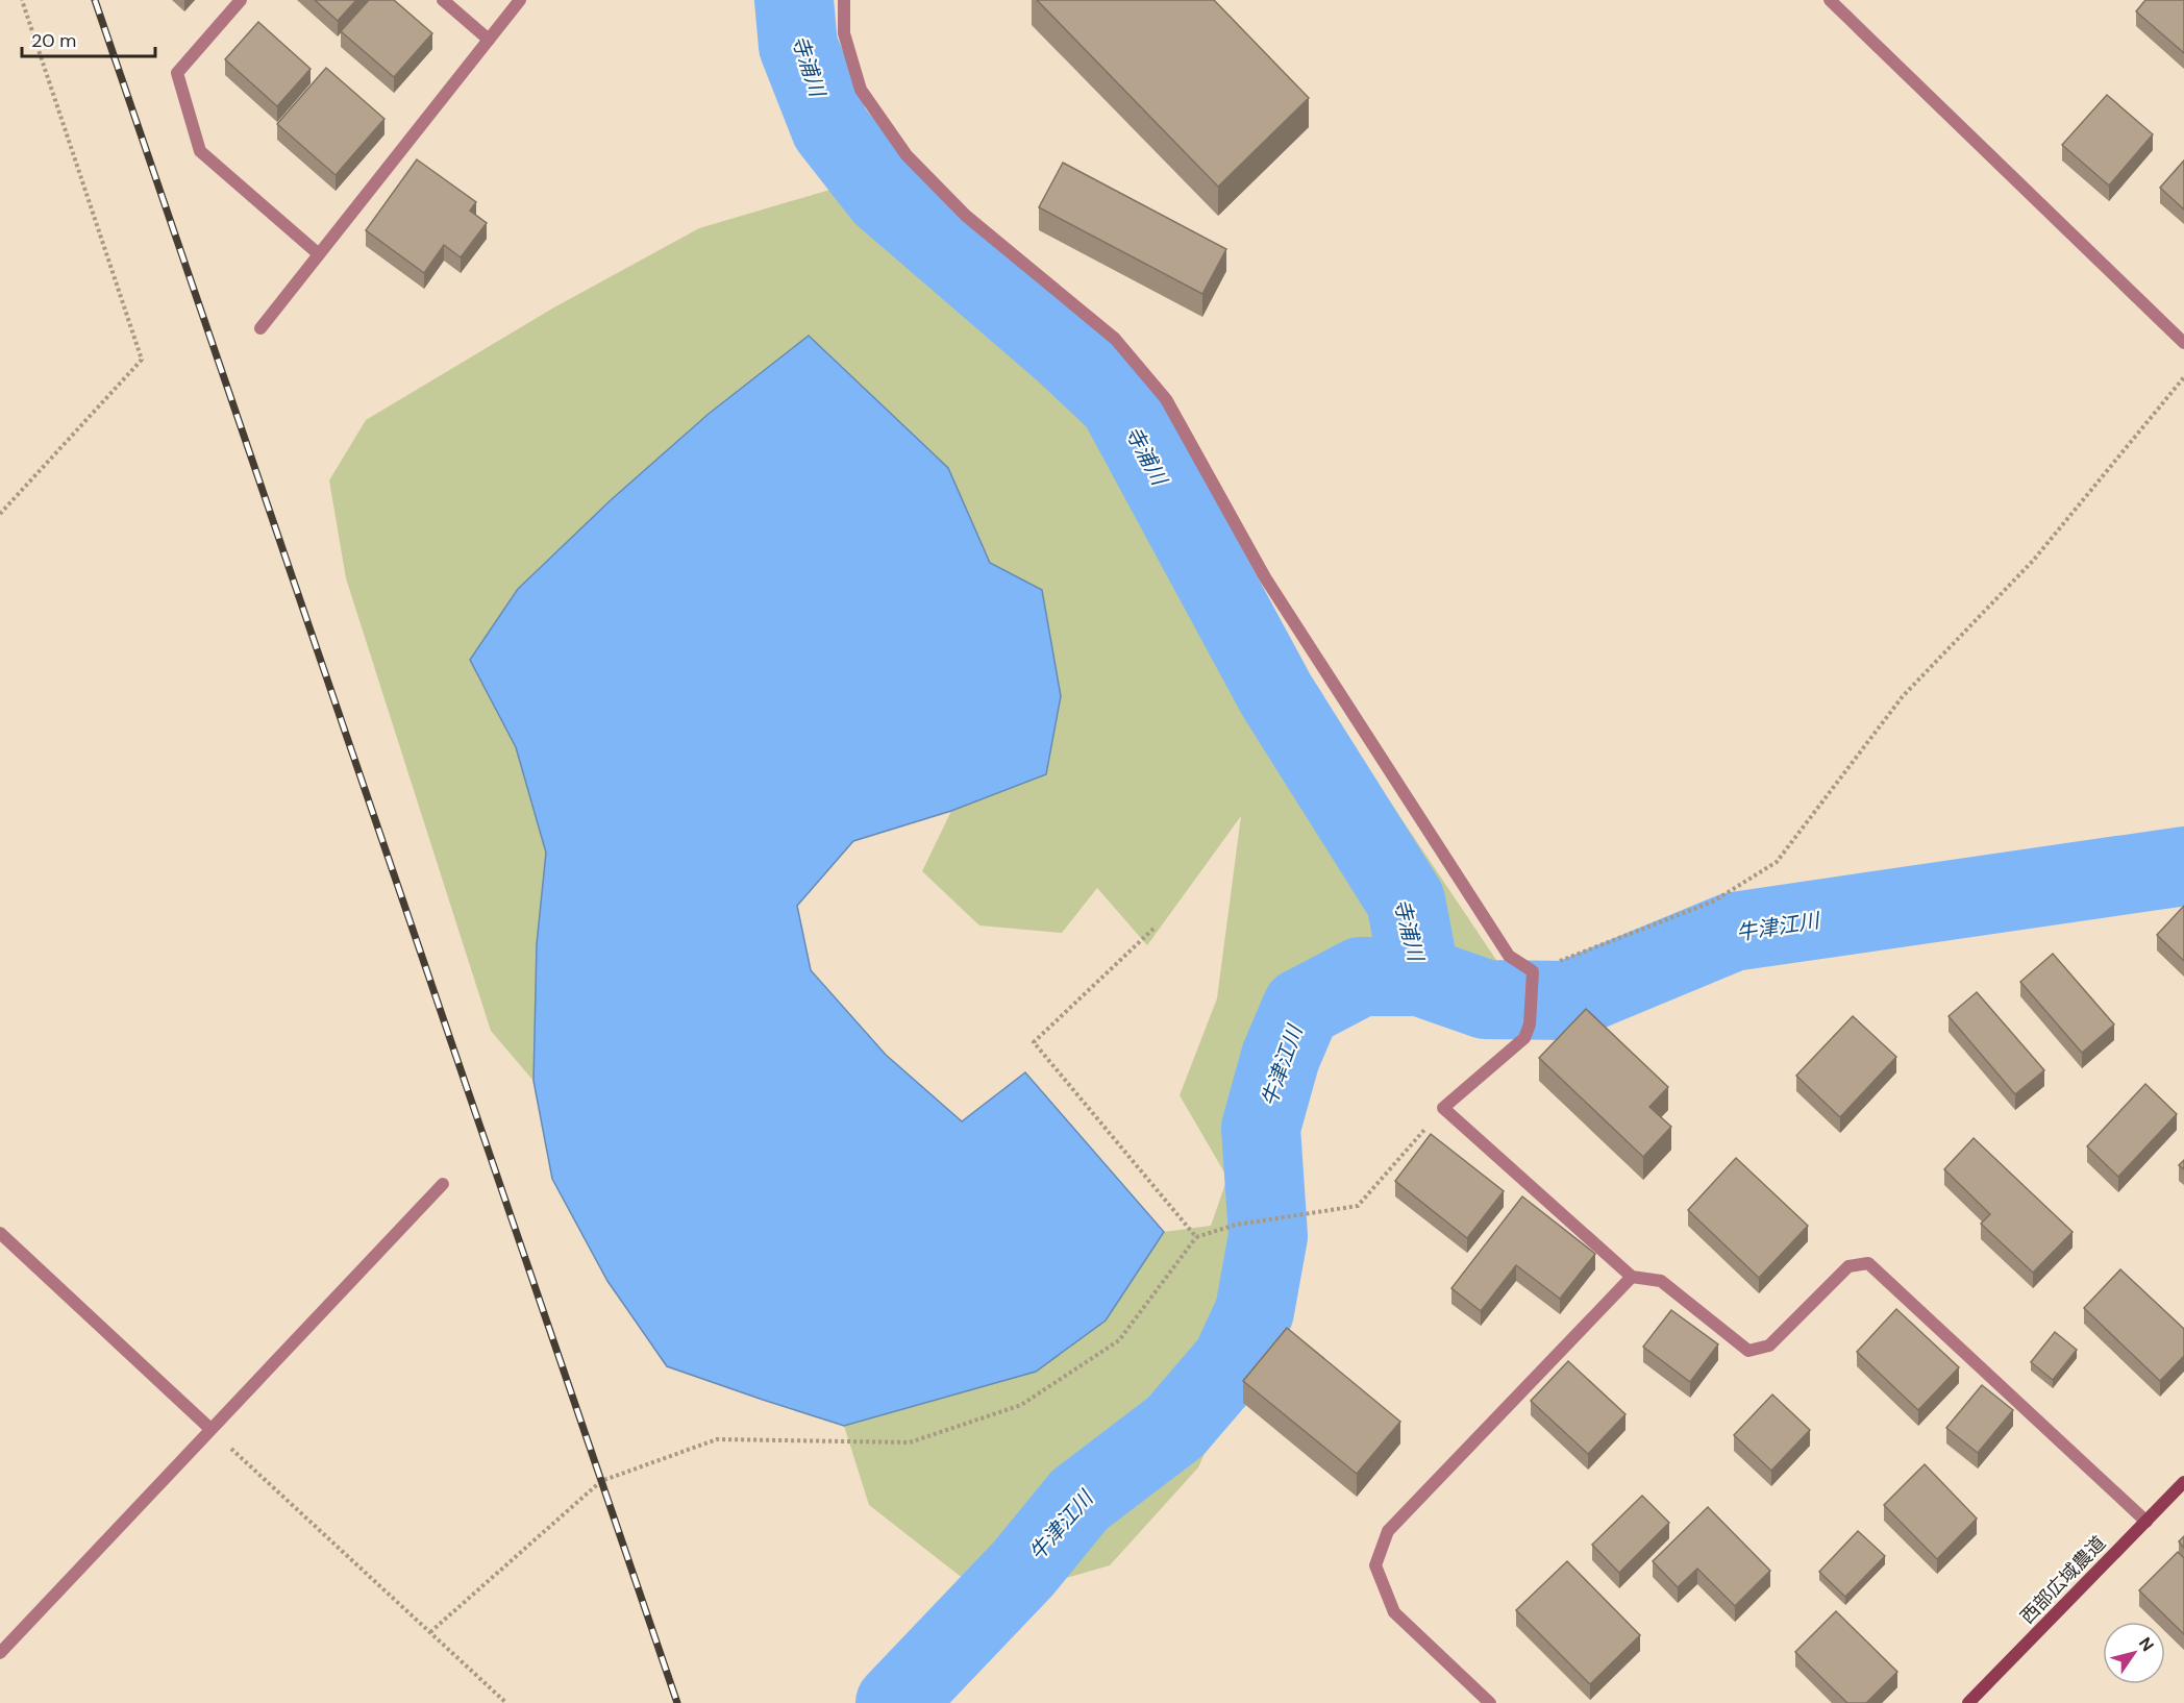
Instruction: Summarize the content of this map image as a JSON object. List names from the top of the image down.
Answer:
{
  "streets": {
    "street": ["西部広域農道"]
  },
  "water": ["寺浦川", "牛津江川"],
  "scale_bar": "20 m",
  "north": "top right"
}
